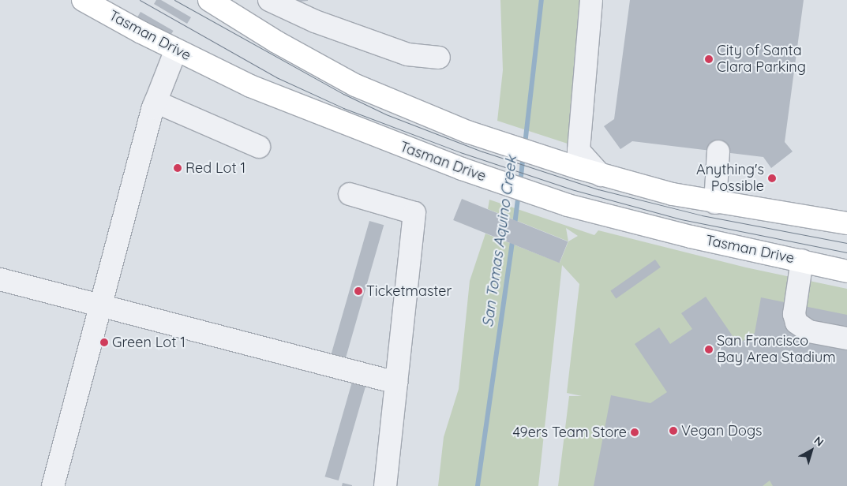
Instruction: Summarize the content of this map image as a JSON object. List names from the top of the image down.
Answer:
{
  "streets": {
    "main road": ["Tasman Drive"]
  },
  "water": ["San Tomas Aquino Creek"],
  "places": [
    "City of Santa Clara Parking",
    "Red Lot 1",
    "Anything's Possible",
    "Ticketmaster",
    "Green Lot 1",
    "San Francisco Bay Area Stadium",
    "Vegan Dogs",
    "49ers Team Store"
  ],
  "north": "top right"
}
